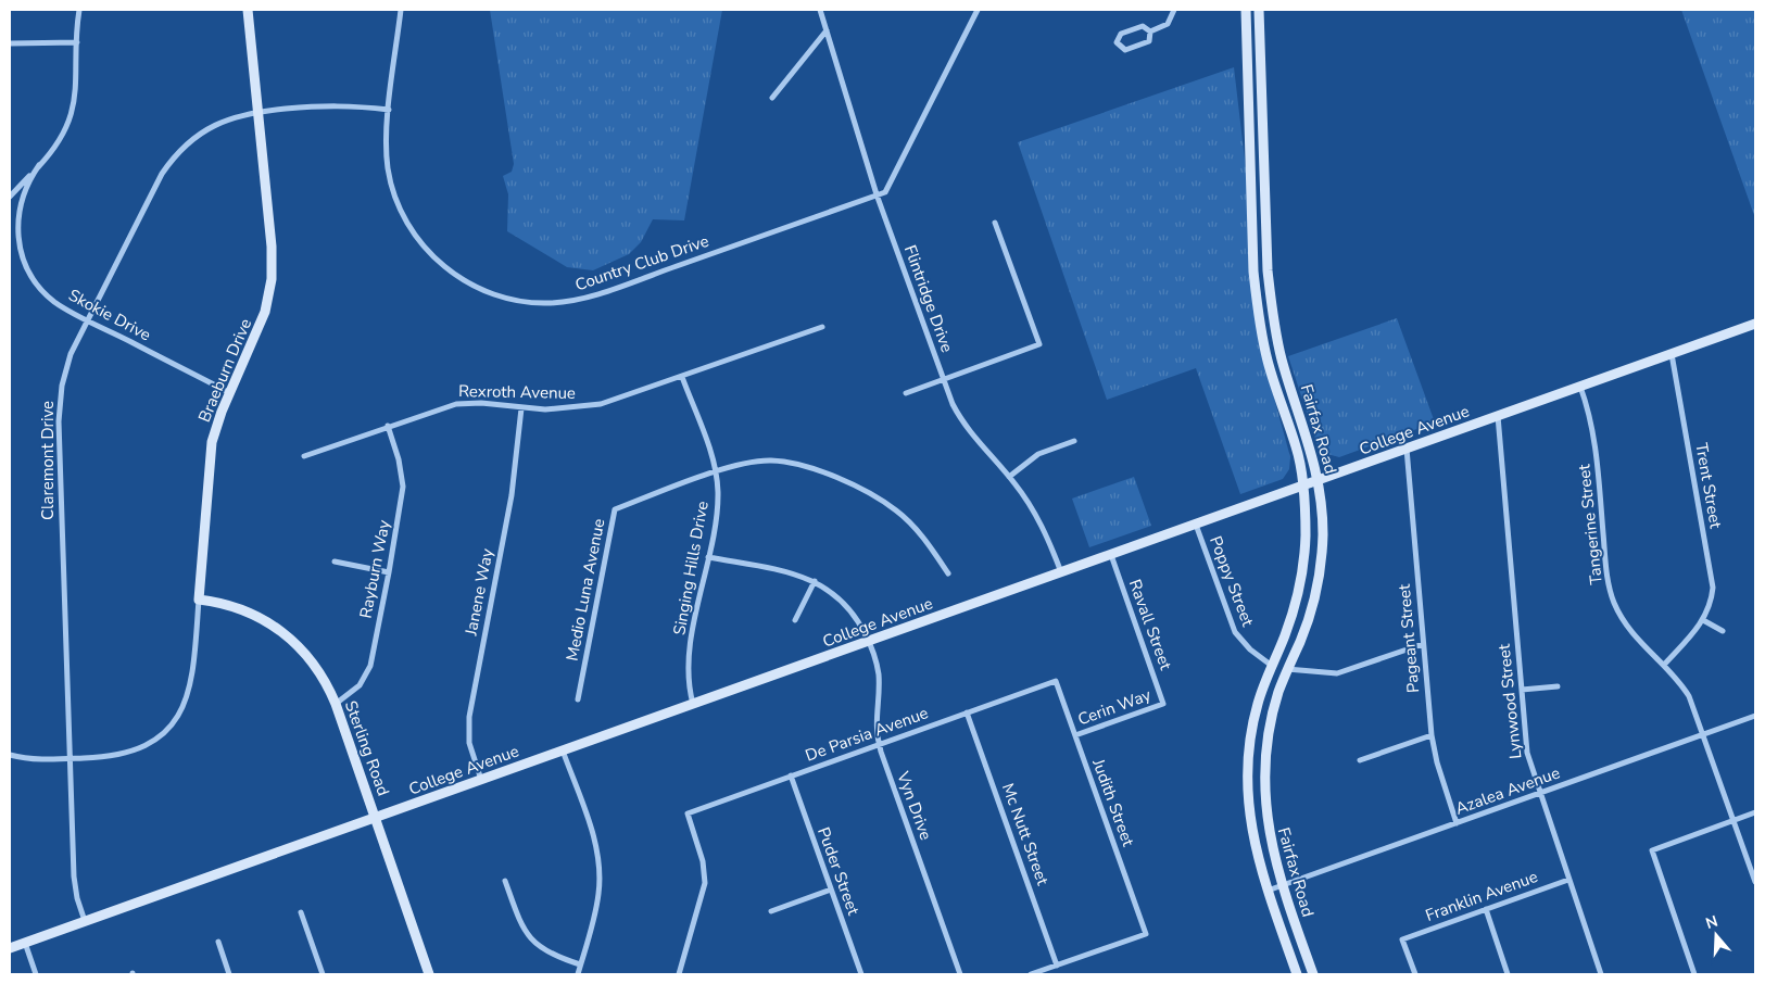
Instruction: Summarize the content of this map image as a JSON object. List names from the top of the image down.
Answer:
{
  "streets": {
    "street": [
      "Country Club Drive",
      "Flintridge Drive",
      "Skokie Drive",
      "Braeburn Drive",
      "Rexroth Avenue",
      "Fairfax Road",
      "College Avenue",
      "Claremont Drive",
      "Trent Street",
      "Tangerine Street",
      "Singing Hills Drive",
      "Rayburn Way",
      "Poppy Street",
      "Medio Luna Avenue",
      "Janene Way",
      "Ravall Street",
      "Pageant Street",
      "Lynwood Street",
      "Cerin Way",
      "De Parsia Avenue",
      "Sterling Road",
      "Azalea Avenue",
      "Judith Street",
      "Vyn Drive",
      "Mc Nutt Street",
      "Puder Street",
      "Franklin Avenue"
    ]
  },
  "crossings": [
    ["Country Club Drive", "Flintridge Drive"],
    ["Country Club Drive", "Claremont Drive"],
    ["Flintridge Drive", "College Avenue"],
    ["Skokie Drive", "Braeburn Drive"],
    ["Skokie Drive", "Claremont Drive"],
    ["Braeburn Drive", "Claremont Drive"],
    ["Braeburn Drive", "Sterling Road"],
    ["Rexroth Avenue", "Singing Hills Drive"],
    ["Rexroth Avenue", "Rayburn Way"],
    ["Rexroth Avenue", "Janene Way"],
    ["Fairfax Road", "College Avenue"],
    ["Fairfax Road", "Poppy Street"],
    ["Fairfax Road", "Azalea Avenue"],
    ["College Avenue", "Claremont Drive"],
    ["College Avenue", "Trent Street"],
    ["College Avenue", "Tangerine Street"],
    ["College Avenue", "Singing Hills Drive"],
    ["College Avenue", "Poppy Street"],
    ["College Avenue", "Janene Way"],
    ["College Avenue", "Ravall Street"],
    ["College Avenue", "Pageant Street"],
    ["College Avenue", "Lynwood Street"],
    ["College Avenue", "Sterling Road"],
    ["College Avenue", "Vyn Drive"],
    ["Trent Street", "Tangerine Street"],
    ["Tangerine Street", "Azalea Avenue"],
    ["Singing Hills Drive", "Medio Luna Avenue"],
    ["Singing Hills Drive", "Vyn Drive"],
    ["Rayburn Way", "Sterling Road"],
    ["Ravall Street", "Cerin Way"],
    ["Pageant Street", "Azalea Avenue"],
    ["Lynwood Street", "Azalea Avenue"],
    ["Lynwood Street", "Franklin Avenue"],
    ["Cerin Way", "Judith Street"],
    ["De Parsia Avenue", "Judith Street"],
    ["De Parsia Avenue", "Vyn Drive"],
    ["De Parsia Avenue", "Mc Nutt Street"],
    ["De Parsia Avenue", "Puder Street"],
    ["Judith Street", "Mc Nutt Street"]
  ],
  "north": "top"
}
